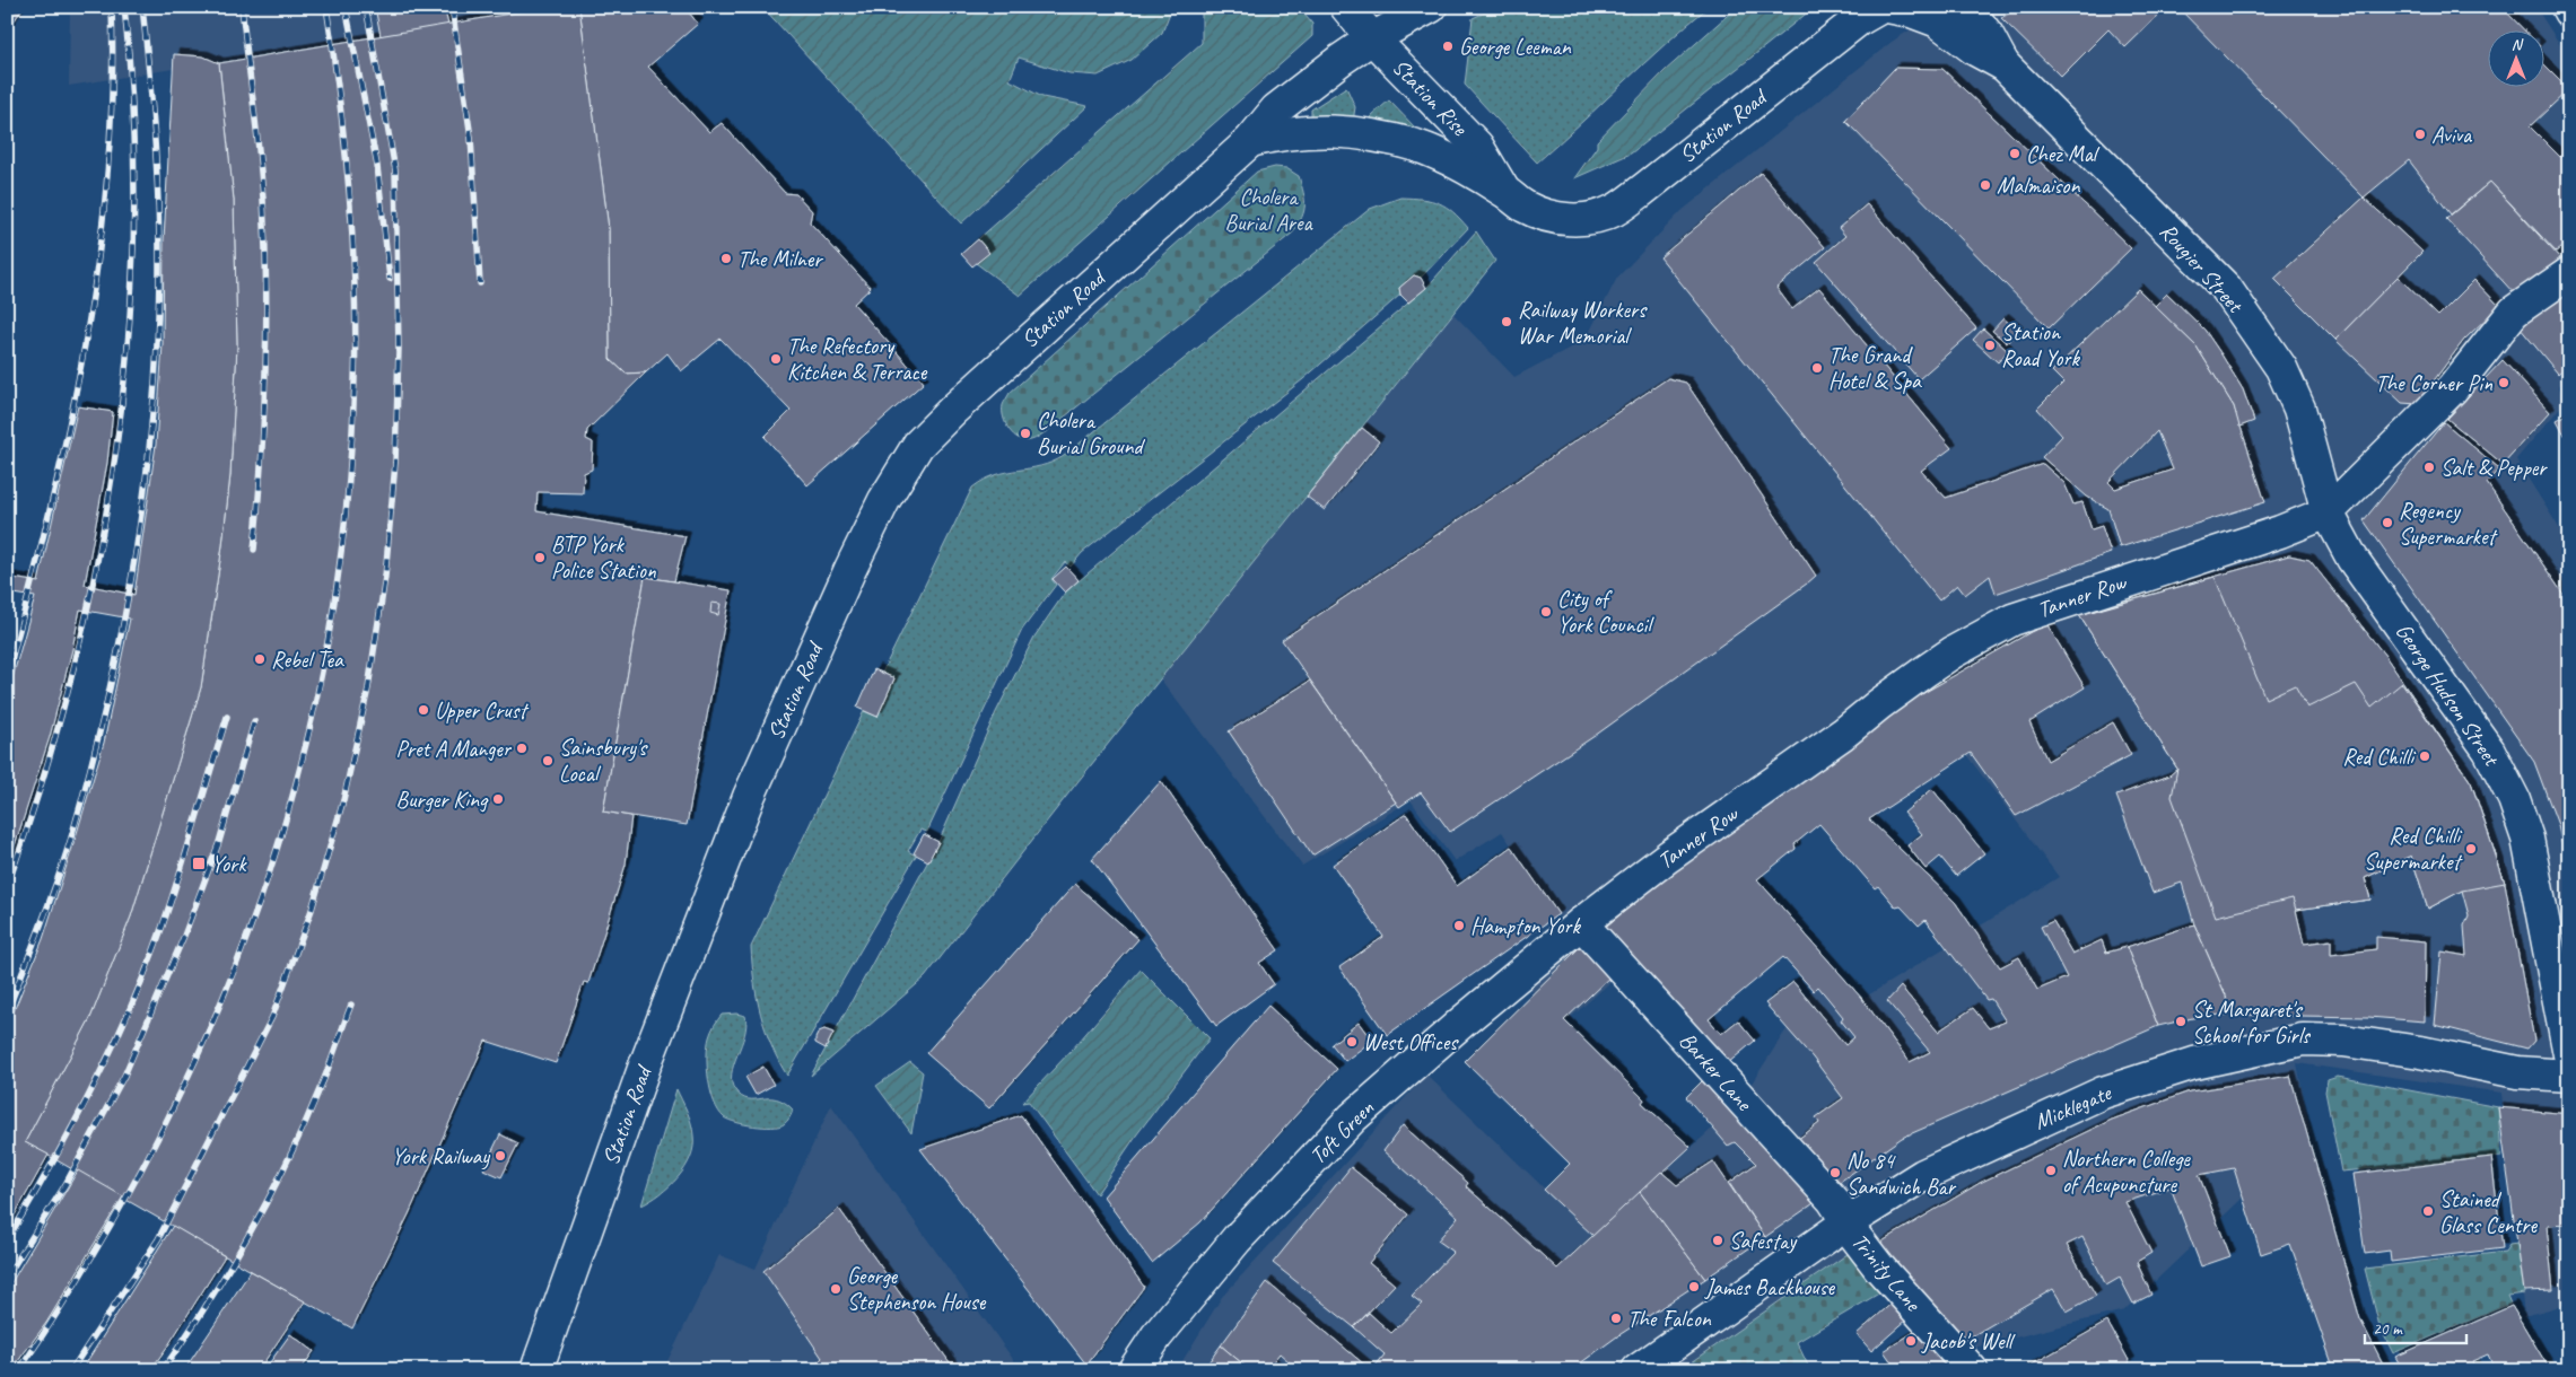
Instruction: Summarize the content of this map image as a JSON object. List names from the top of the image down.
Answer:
{
  "streets": {
    "main road": [
      "Station Rise",
      "Station Road",
      "Rougier Street",
      "Tanner Row",
      "George Hudson Street",
      "Barker Lane",
      "Micklegate",
      "Toft Green",
      "Trinity Lane"
    ]
  },
  "crossings": [
    ["Station Rise", "Station Road"],
    ["Rougier Street", "Tanner Row"],
    ["Rougier Street", "George Hudson Street"],
    ["Tanner Row", "George Hudson Street"],
    ["Tanner Row", "Barker Lane"],
    ["Tanner Row", "Toft Green"],
    ["Barker Lane", "Micklegate"],
    ["Barker Lane", "Toft Green"],
    ["Barker Lane", "Trinity Lane"],
    ["Micklegate", "Trinity Lane"]
  ],
  "parks": ["Cholera Burial Area"],
  "places": {
    "other": [
      "George Leeman",
      "Aviva",
      "Chez Mal",
      "Malmaison",
      "The Milner",
      "Railway Workers War Memorial",
      "Station Road York",
      "The Refectory Kitchen & Terrace",
      "The Grand Hotel & Spa",
      "The Corner Pin",
      "Cholera Burial Ground",
      "Salt & Pepper",
      "Regency Supermarket",
      "BTP York Police Station",
      "City of York Council",
      "Rebel Tea",
      "Upper Crust",
      "Pret A Manger",
      "Red Chilli",
      "Sainsbury's Local",
      "Burger King",
      "Red Chilli Supermarket",
      "Hampton York",
      "St Margaret's School for Girls",
      "West Offices",
      "York Railway",
      "Northern College of Acupuncture",
      "No 84 Sandwich Bar",
      "Stained Glass Centre",
      "Safestay",
      "James Backhouse",
      "George Stephenson House",
      "The Falcon",
      "Jacob's Well"
    ],
    "transit": ["York"]
  },
  "scale_bar": "20 m",
  "north": "top"
}
